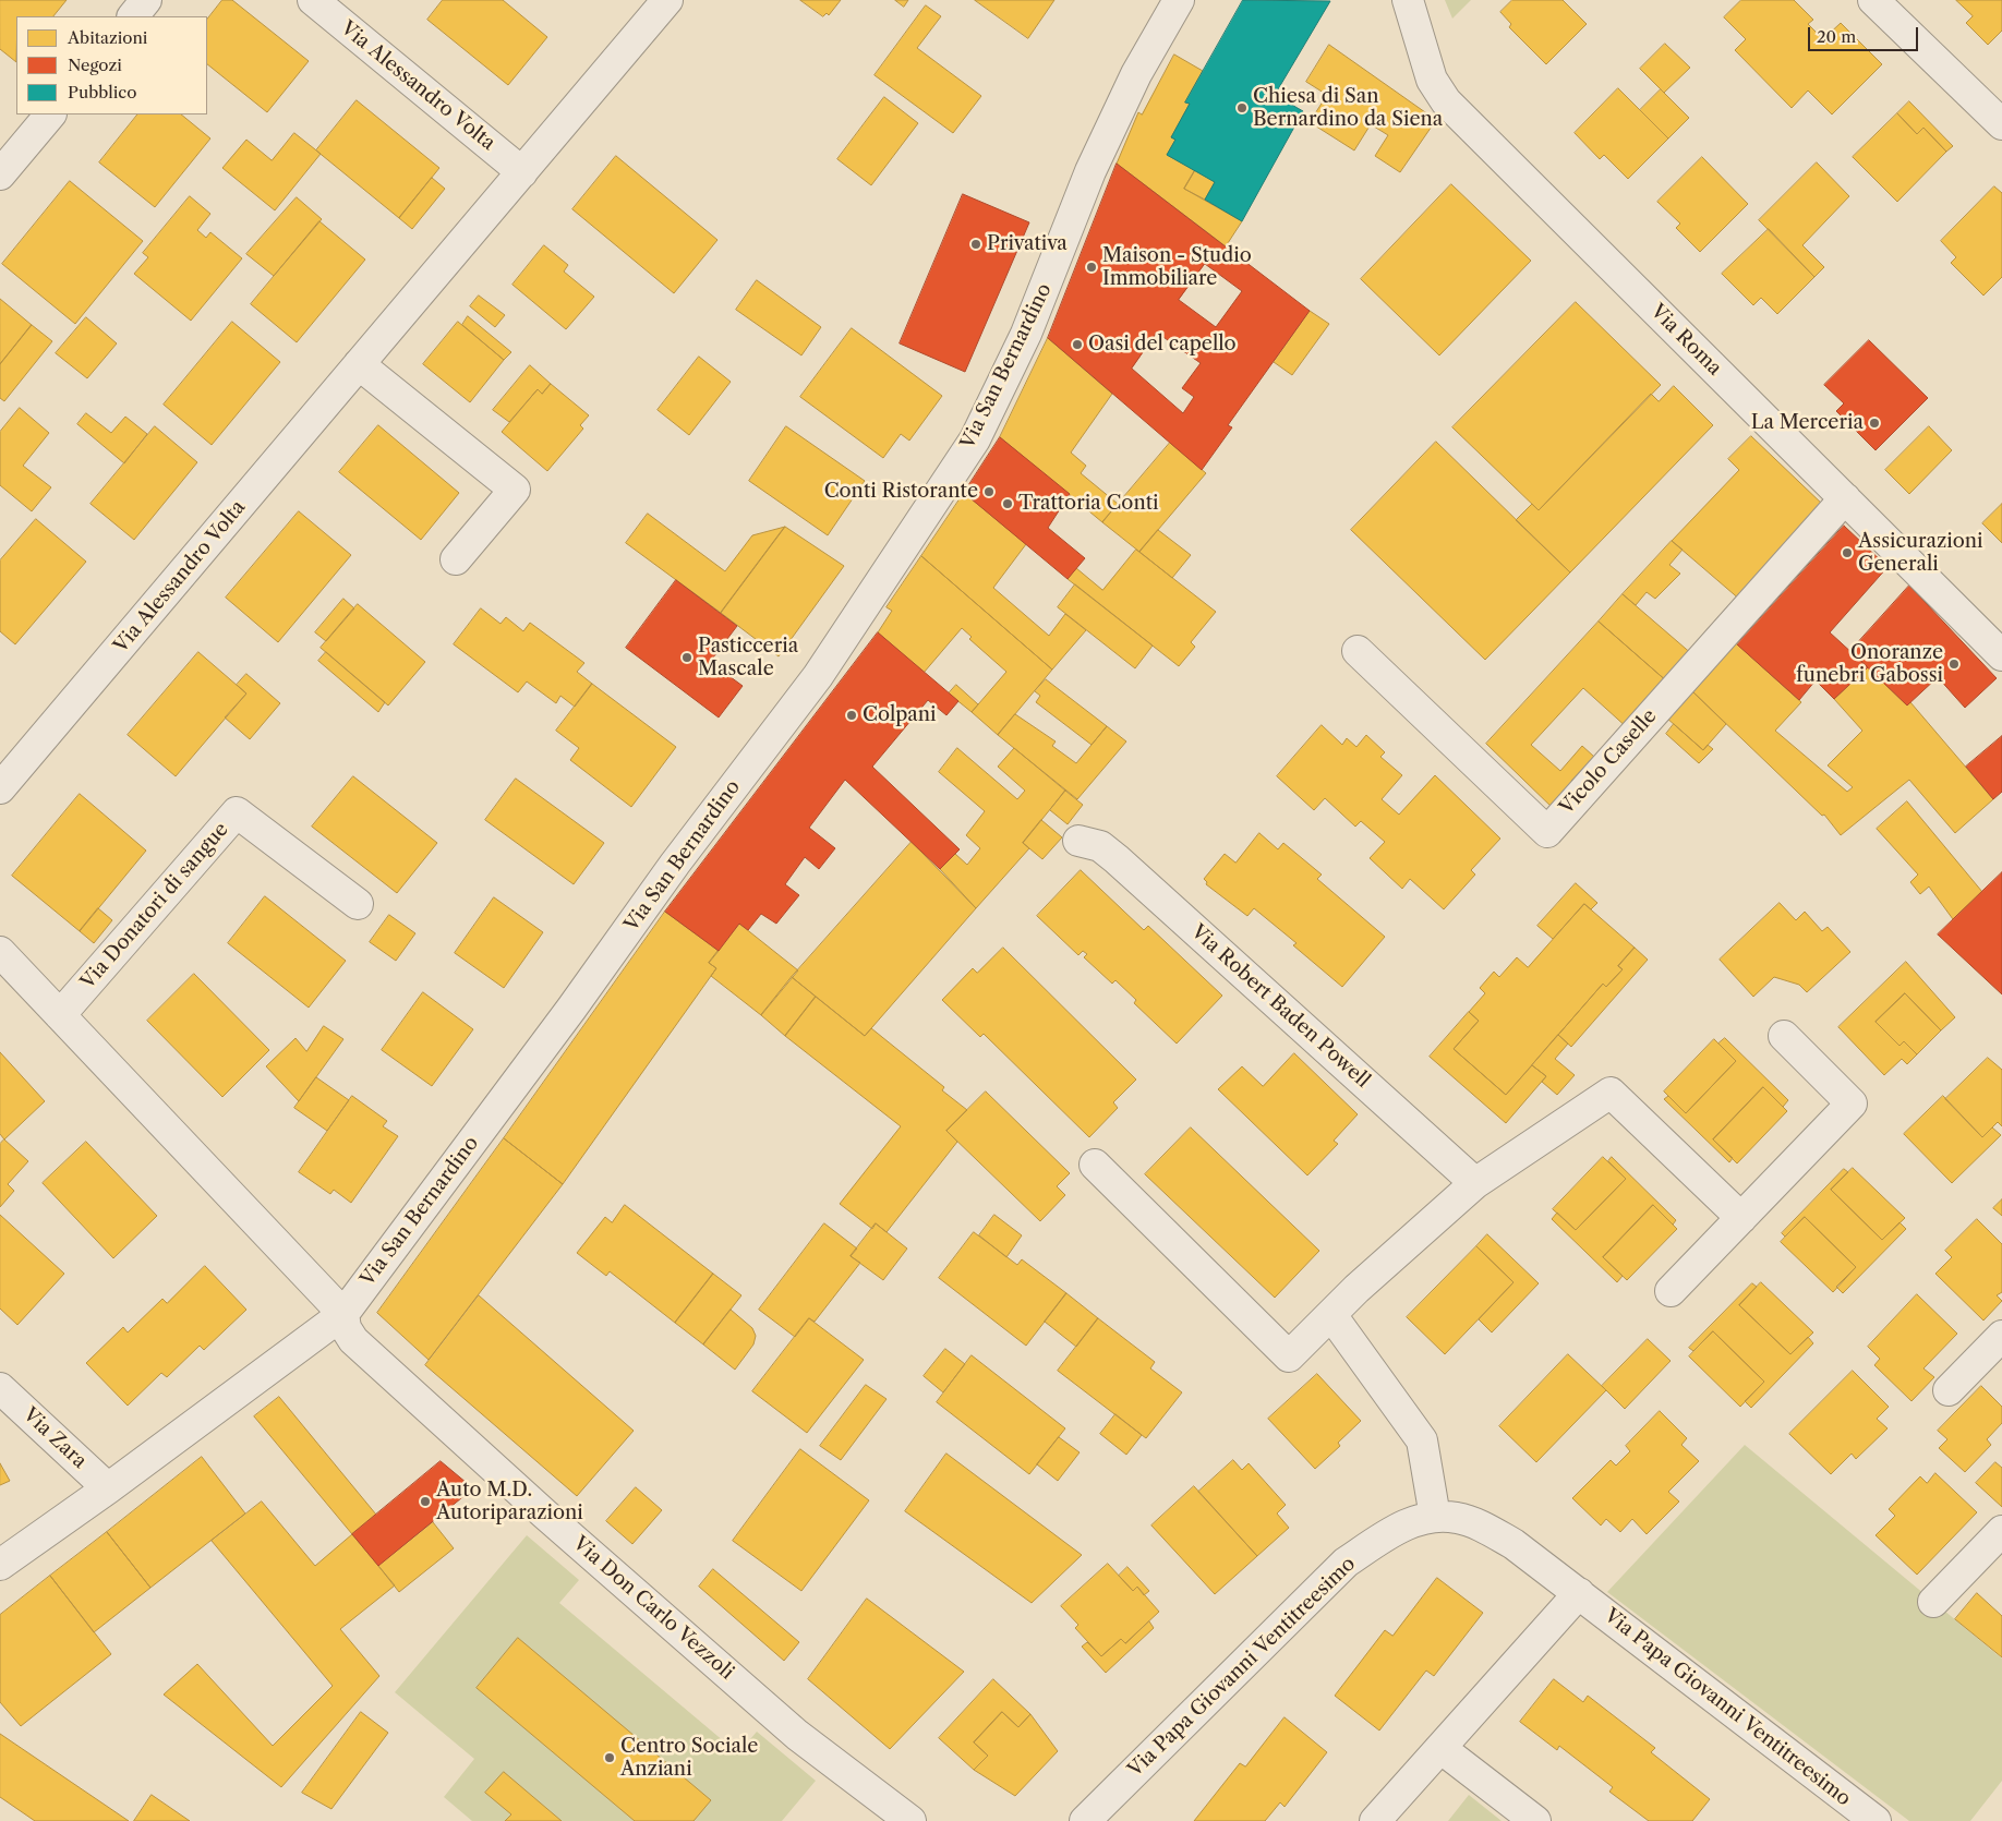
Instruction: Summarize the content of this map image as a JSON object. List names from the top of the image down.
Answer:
{
  "streets": {
    "street": [
      "Via Alessandro Volta",
      "Via Roma",
      "Via San Bernardino",
      "Vicolo Caselle",
      "Via Donatori di sangue",
      "Via Robert Baden Powell",
      "Via Zara",
      "Via Don Carlo Vezzoli",
      "Via Papa Giovanni Ventitreesimo"
    ]
  },
  "crossings": [
    ["Via Roma", "Vicolo Caselle"],
    ["Via San Bernardino", "Via Zara"],
    ["Via San Bernardino", "Via Don Carlo Vezzoli"]
  ],
  "places": [
    "Chiesa di San Bernardino da Siena",
    "Privativa",
    "Maison - Studio Immobiliare",
    "Oasi del capello",
    "La Merceria",
    "Conti Ristorante",
    "Trattoria Conti",
    "Assicurazioni Generali",
    "Pasticceria Mascale",
    "Onoranze funebri Gabossi",
    "Colpani",
    "Auto M.D. Autoriparazioni",
    "Centro Sociale Anziani"
  ],
  "legend": ["Abitazioni", "Negozi", "Pubblico"],
  "scale_bar": "20 m"
}
